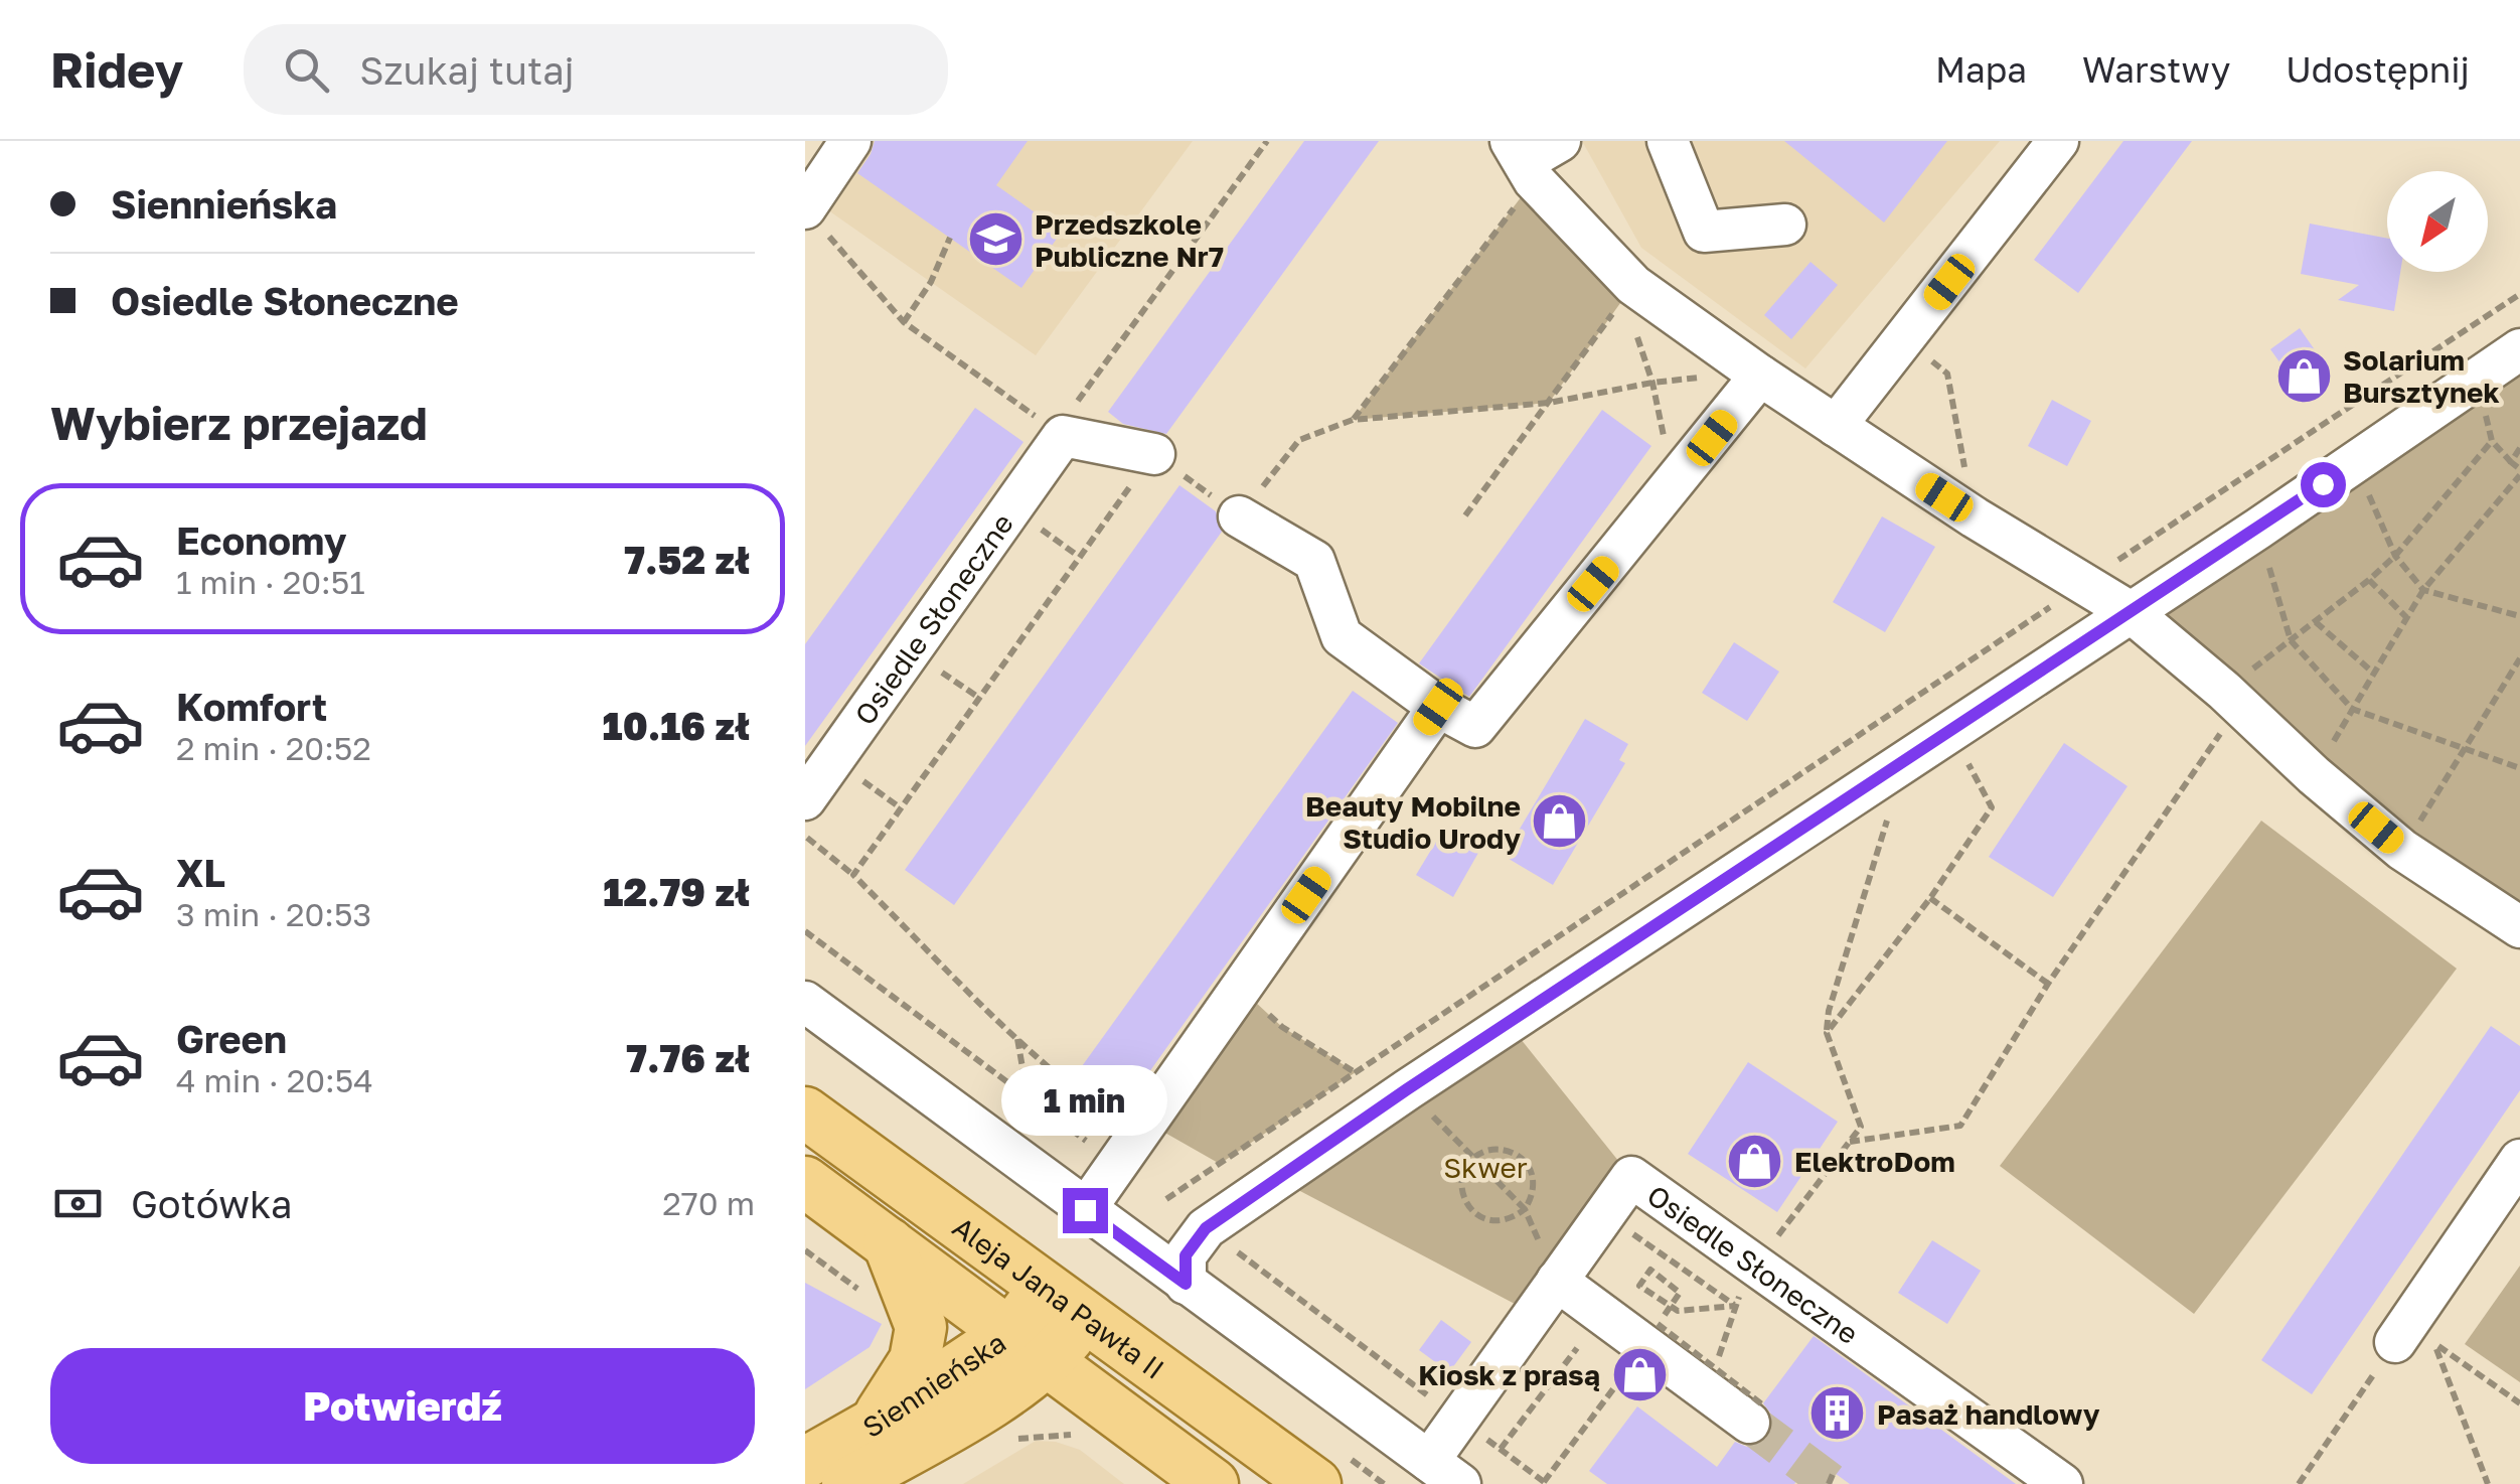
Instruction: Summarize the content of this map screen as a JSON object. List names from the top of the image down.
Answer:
{
  "streets": {
    "main road": ["Aleja Jana Pawła II", "Siennieńska"],
    "street": ["Osiedle Słoneczne"]
  },
  "crossings": [
    ["Aleja Jana Pawła II", "Siennieńska"]
  ],
  "parks": ["Skwer"],
  "places": {
    "school or university": ["Przedszkole Publiczne Nr7"],
    "shop": [
      "Solarium Bursztynek",
      "Beauty Mobilne Studio Urody",
      "ElektroDom",
      "Kiosk z prasą"
    ],
    "building": ["Pasaż handlowy"]
  },
  "north": "bottom left",
  "page": {
    "header": "Ridey",
    "search": "Szukaj tutaj",
    "nav": ["Mapa", "Warstwy", "Udostępnij"],
    "banner": ["Siennieńska", "Osiedle Słoneczne"],
    "heading": "Wybierz przejazd",
    "list": [
      {
        "name": "Economy",
        "note": "1 min · 20:51",
        "value": "7.52 zł"
      },
      {
        "name": "Komfort",
        "note": "2 min · 20:52",
        "value": "10.16 zł"
      },
      {
        "name": "XL",
        "note": "3 min · 20:53",
        "value": "12.79 zł"
      },
      {
        "name": "Green",
        "note": "4 min · 20:54",
        "value": "7.76 zł"
      }
    ],
    "bubble": "1 min",
    "pay": ["Gotówka", "270 m"],
    "buttons": "Potwierdź"
  }
}
